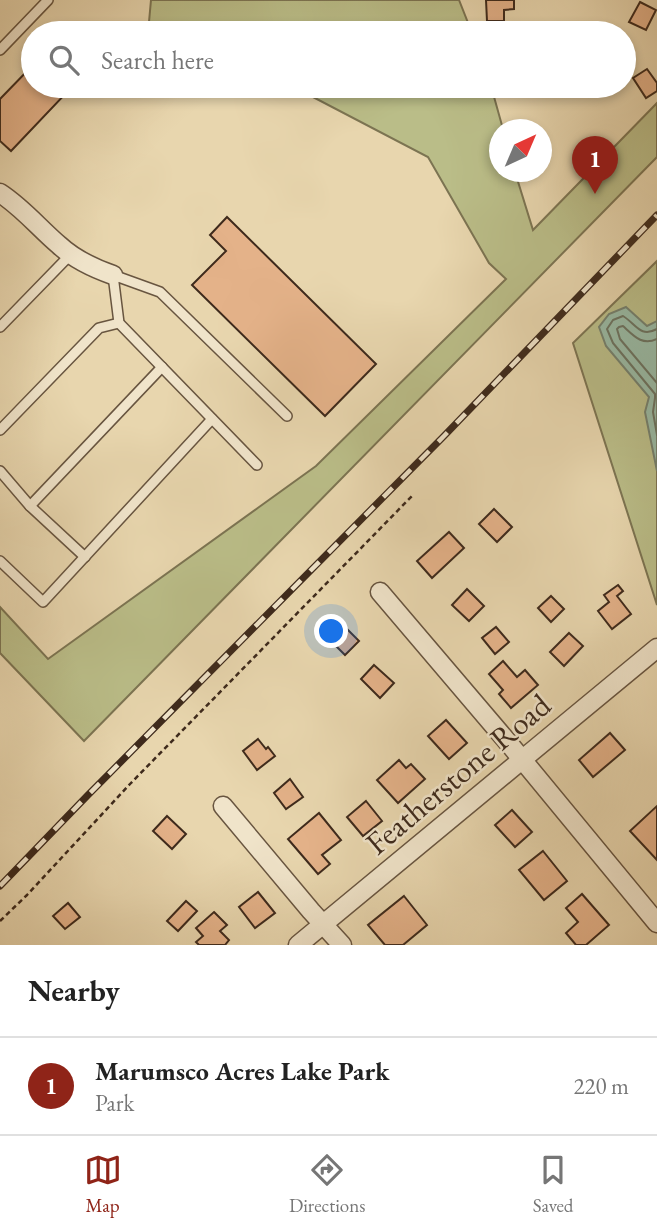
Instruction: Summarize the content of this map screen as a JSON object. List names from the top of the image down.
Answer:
{
  "streets": {
    "street": ["Featherstone Road"]
  },
  "north": "top right",
  "page": {
    "search": "Search here",
    "pins": "1",
    "heading": "Nearby",
    "list": [
      {
        "mark": "1",
        "name": "Marumsco Acres Lake Park",
        "note": "Park",
        "value": "220 m"
      }
    ],
    "nav": ["Map", "Directions", "Saved"]
  }
}
